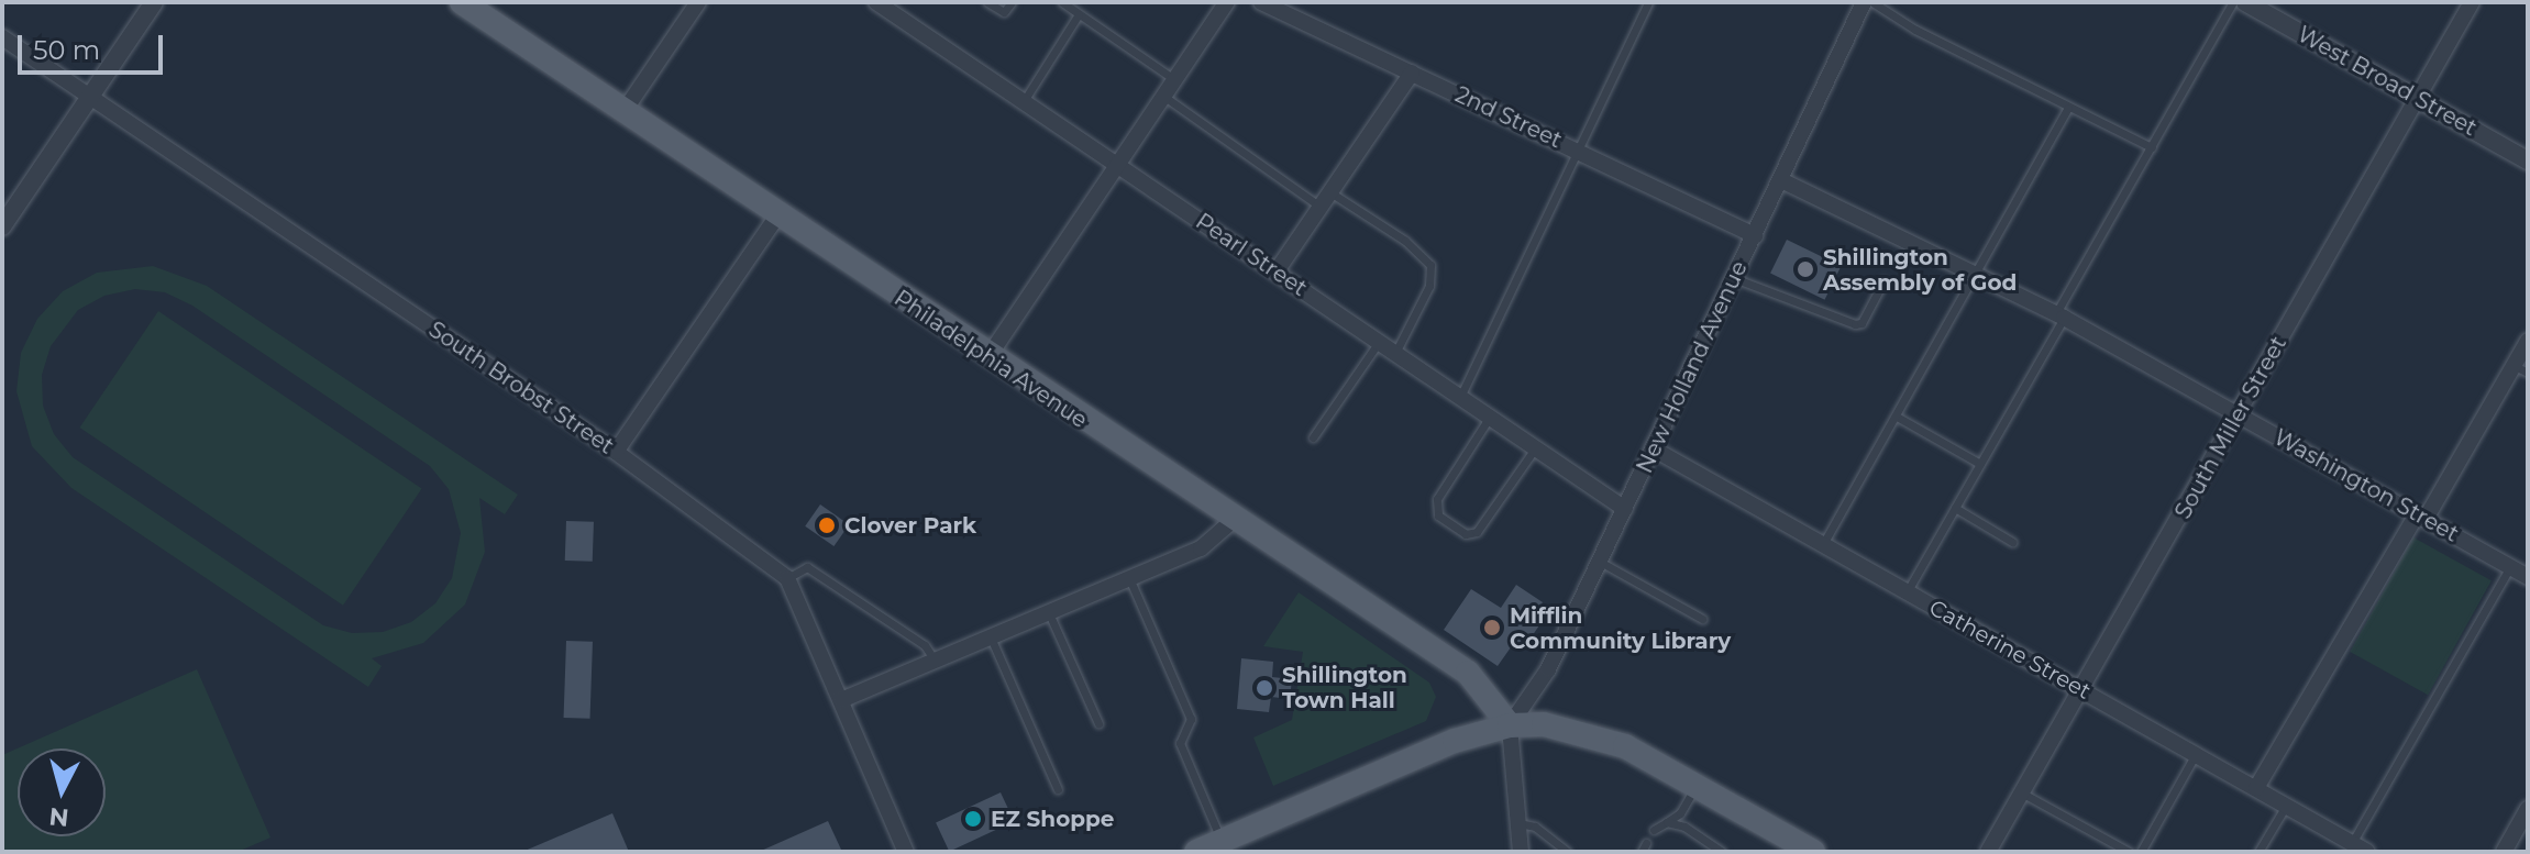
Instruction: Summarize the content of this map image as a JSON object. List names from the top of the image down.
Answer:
{
  "streets": {
    "main road": ["Philadelphia Avenue"],
    "street": [
      "West Broad Street",
      "2nd Street",
      "Pearl Street",
      "New Holland Avenue",
      "South Brobst Street",
      "South Miller Street",
      "Washington Street",
      "Catherine Street"
    ]
  },
  "crossings": [
    ["West Broad Street", "South Miller Street"],
    ["2nd Street", "New Holland Avenue"],
    ["Pearl Street", "New Holland Avenue"],
    ["Philadelphia Avenue", "New Holland Avenue"],
    ["New Holland Avenue", "Washington Street"],
    ["New Holland Avenue", "Catherine Street"],
    ["South Miller Street", "Washington Street"],
    ["South Miller Street", "Catherine Street"]
  ],
  "places": [
    "Shillington Assembly of God",
    "Clover Park",
    "Mifflin Community Library",
    "Shillington Town Hall",
    "EZ Shoppe"
  ],
  "scale_bar": "50 m",
  "north": "bottom"
}
